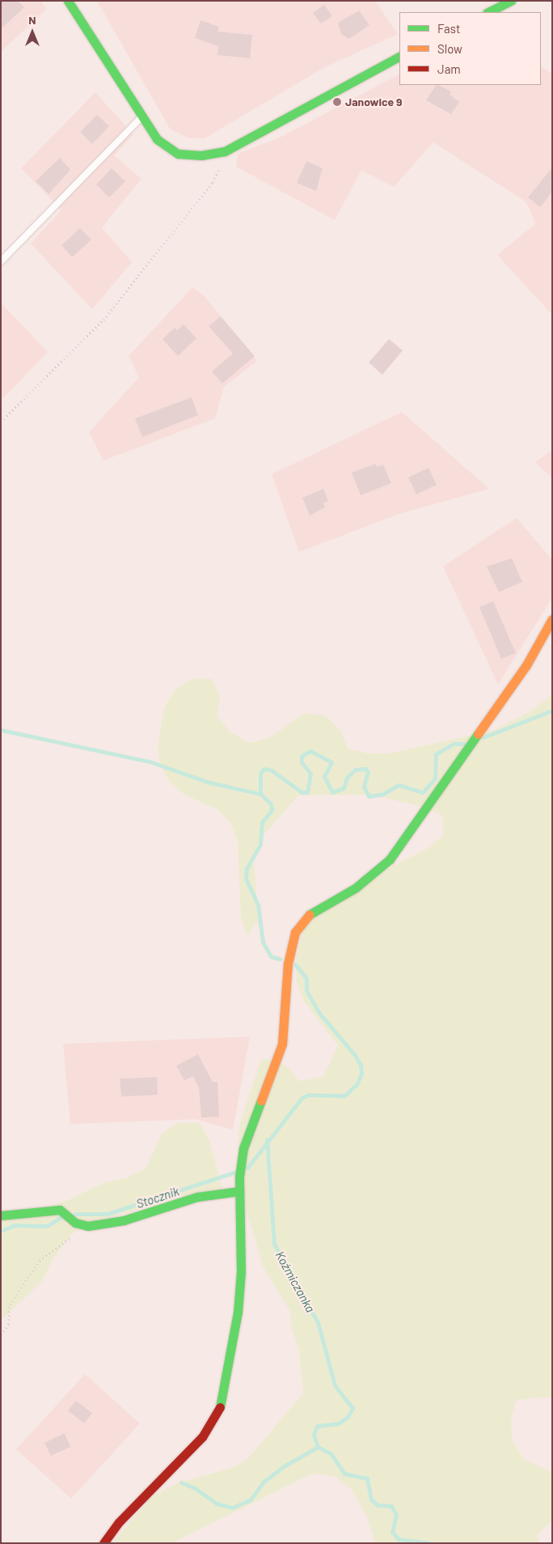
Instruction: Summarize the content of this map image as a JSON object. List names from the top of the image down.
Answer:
{
  "water": ["Stocznik", "Koźmiczanka"],
  "places": ["Janowice 9"],
  "legend": ["Fast", "Slow", "Jam"],
  "north": "top"
}
